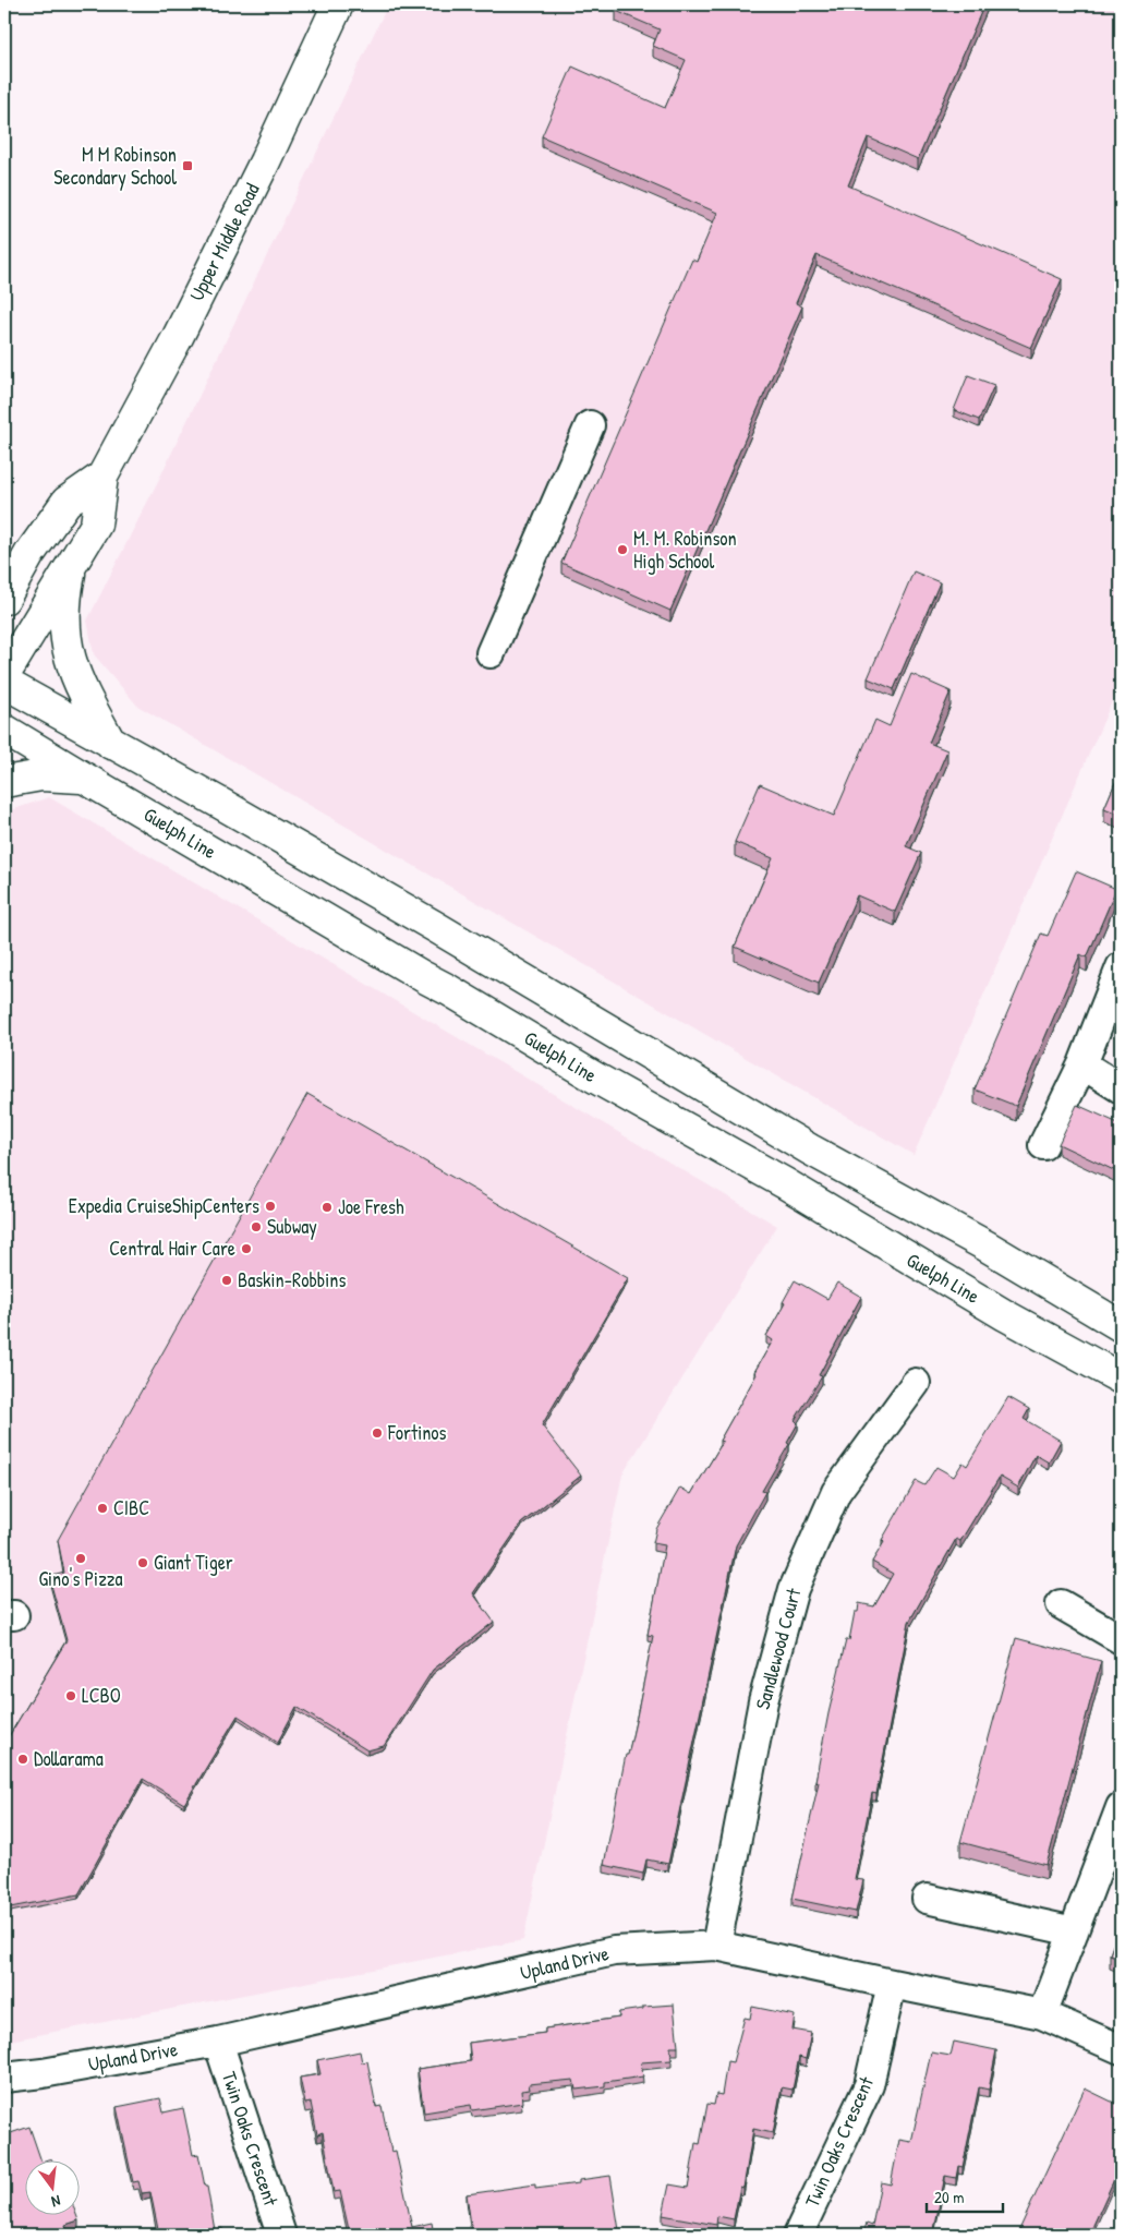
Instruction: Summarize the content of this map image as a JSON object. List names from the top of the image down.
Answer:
{
  "streets": {
    "main road": ["Upper Middle Road", "Guelph Line"],
    "street": ["Sandlewood Court", "Upland Drive", "Twin Oaks Crescent"]
  },
  "crossings": [
    ["Sandlewood Court", "Upland Drive"],
    ["Upland Drive", "Twin Oaks Crescent"]
  ],
  "places": {
    "transit": ["M M Robinson Secondary School"],
    "other": [
      "M. M. Robinson High School",
      "Expedia CruiseShipCenters",
      "Joe Fresh",
      "Subway",
      "Central Hair Care",
      "Baskin-Robbins",
      "Fortinos",
      "CIBC",
      "Gino's Pizza",
      "Giant Tiger",
      "LCBO",
      "Dollarama"
    ]
  },
  "scale_bar": "20 m",
  "north": "bottom"
}
